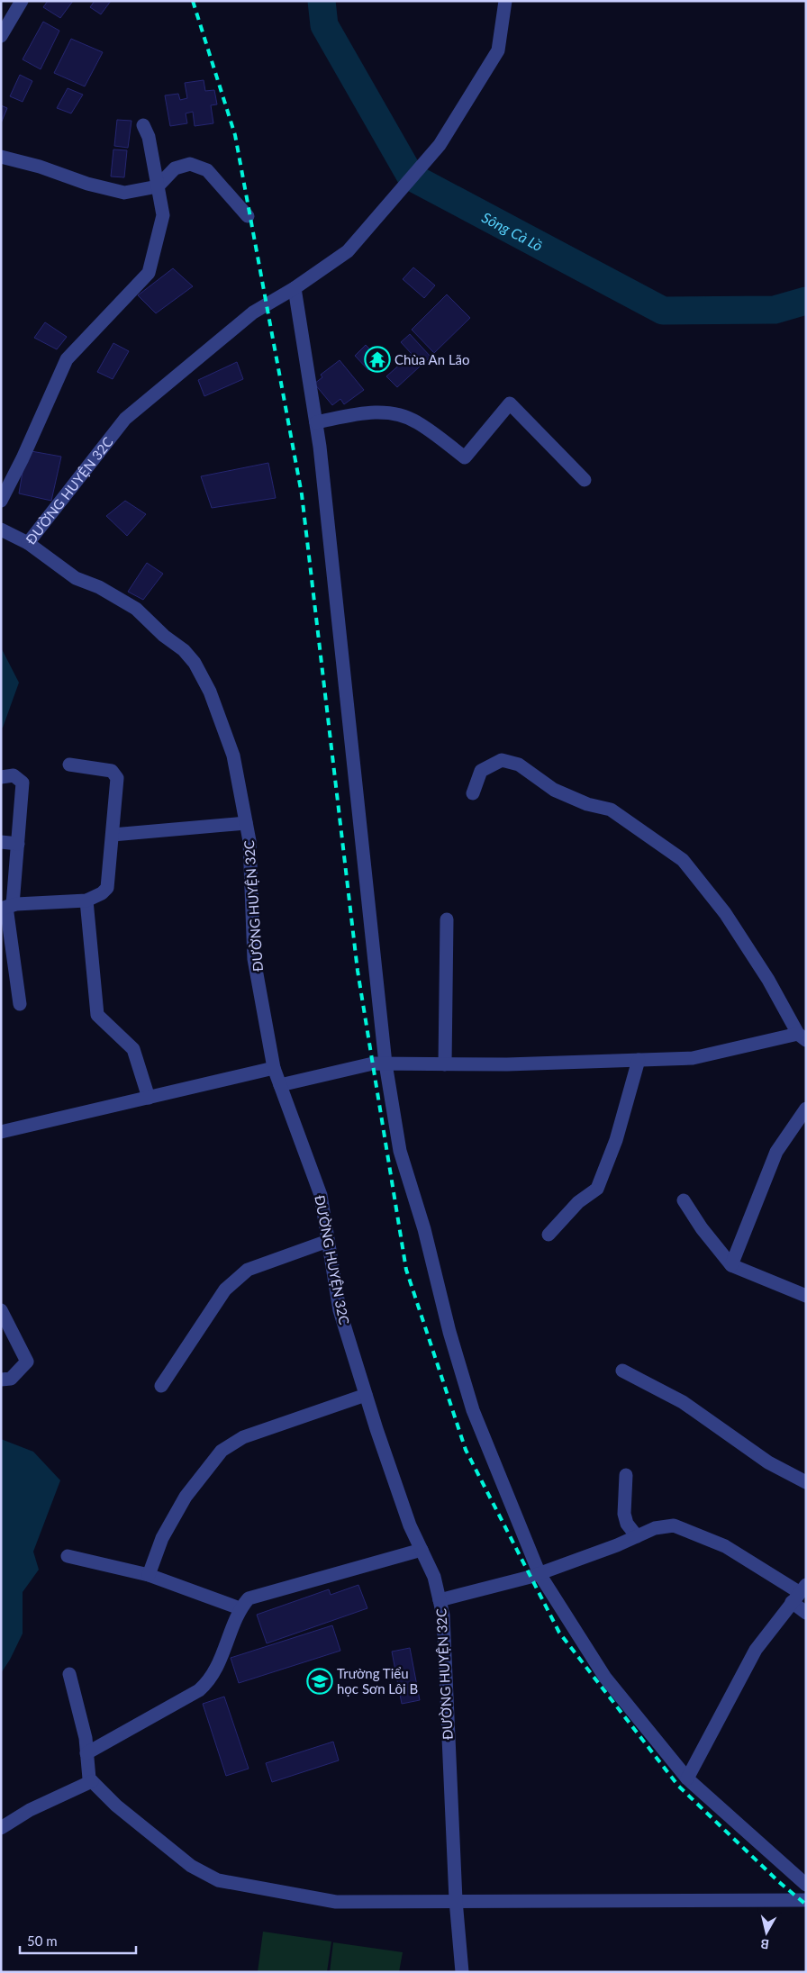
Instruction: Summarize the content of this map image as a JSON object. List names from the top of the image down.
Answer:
{
  "streets": {
    "street": ["ĐƯỜNG HUYỆN 32C"]
  },
  "water": ["Sông Cà Lồ"],
  "places": {
    "temple": ["Chùa An Lão"],
    "school or university": ["Trường Tiểu học Sơn Lôi B"]
  },
  "scale_bar": "50 m",
  "north": "bottom"
}
